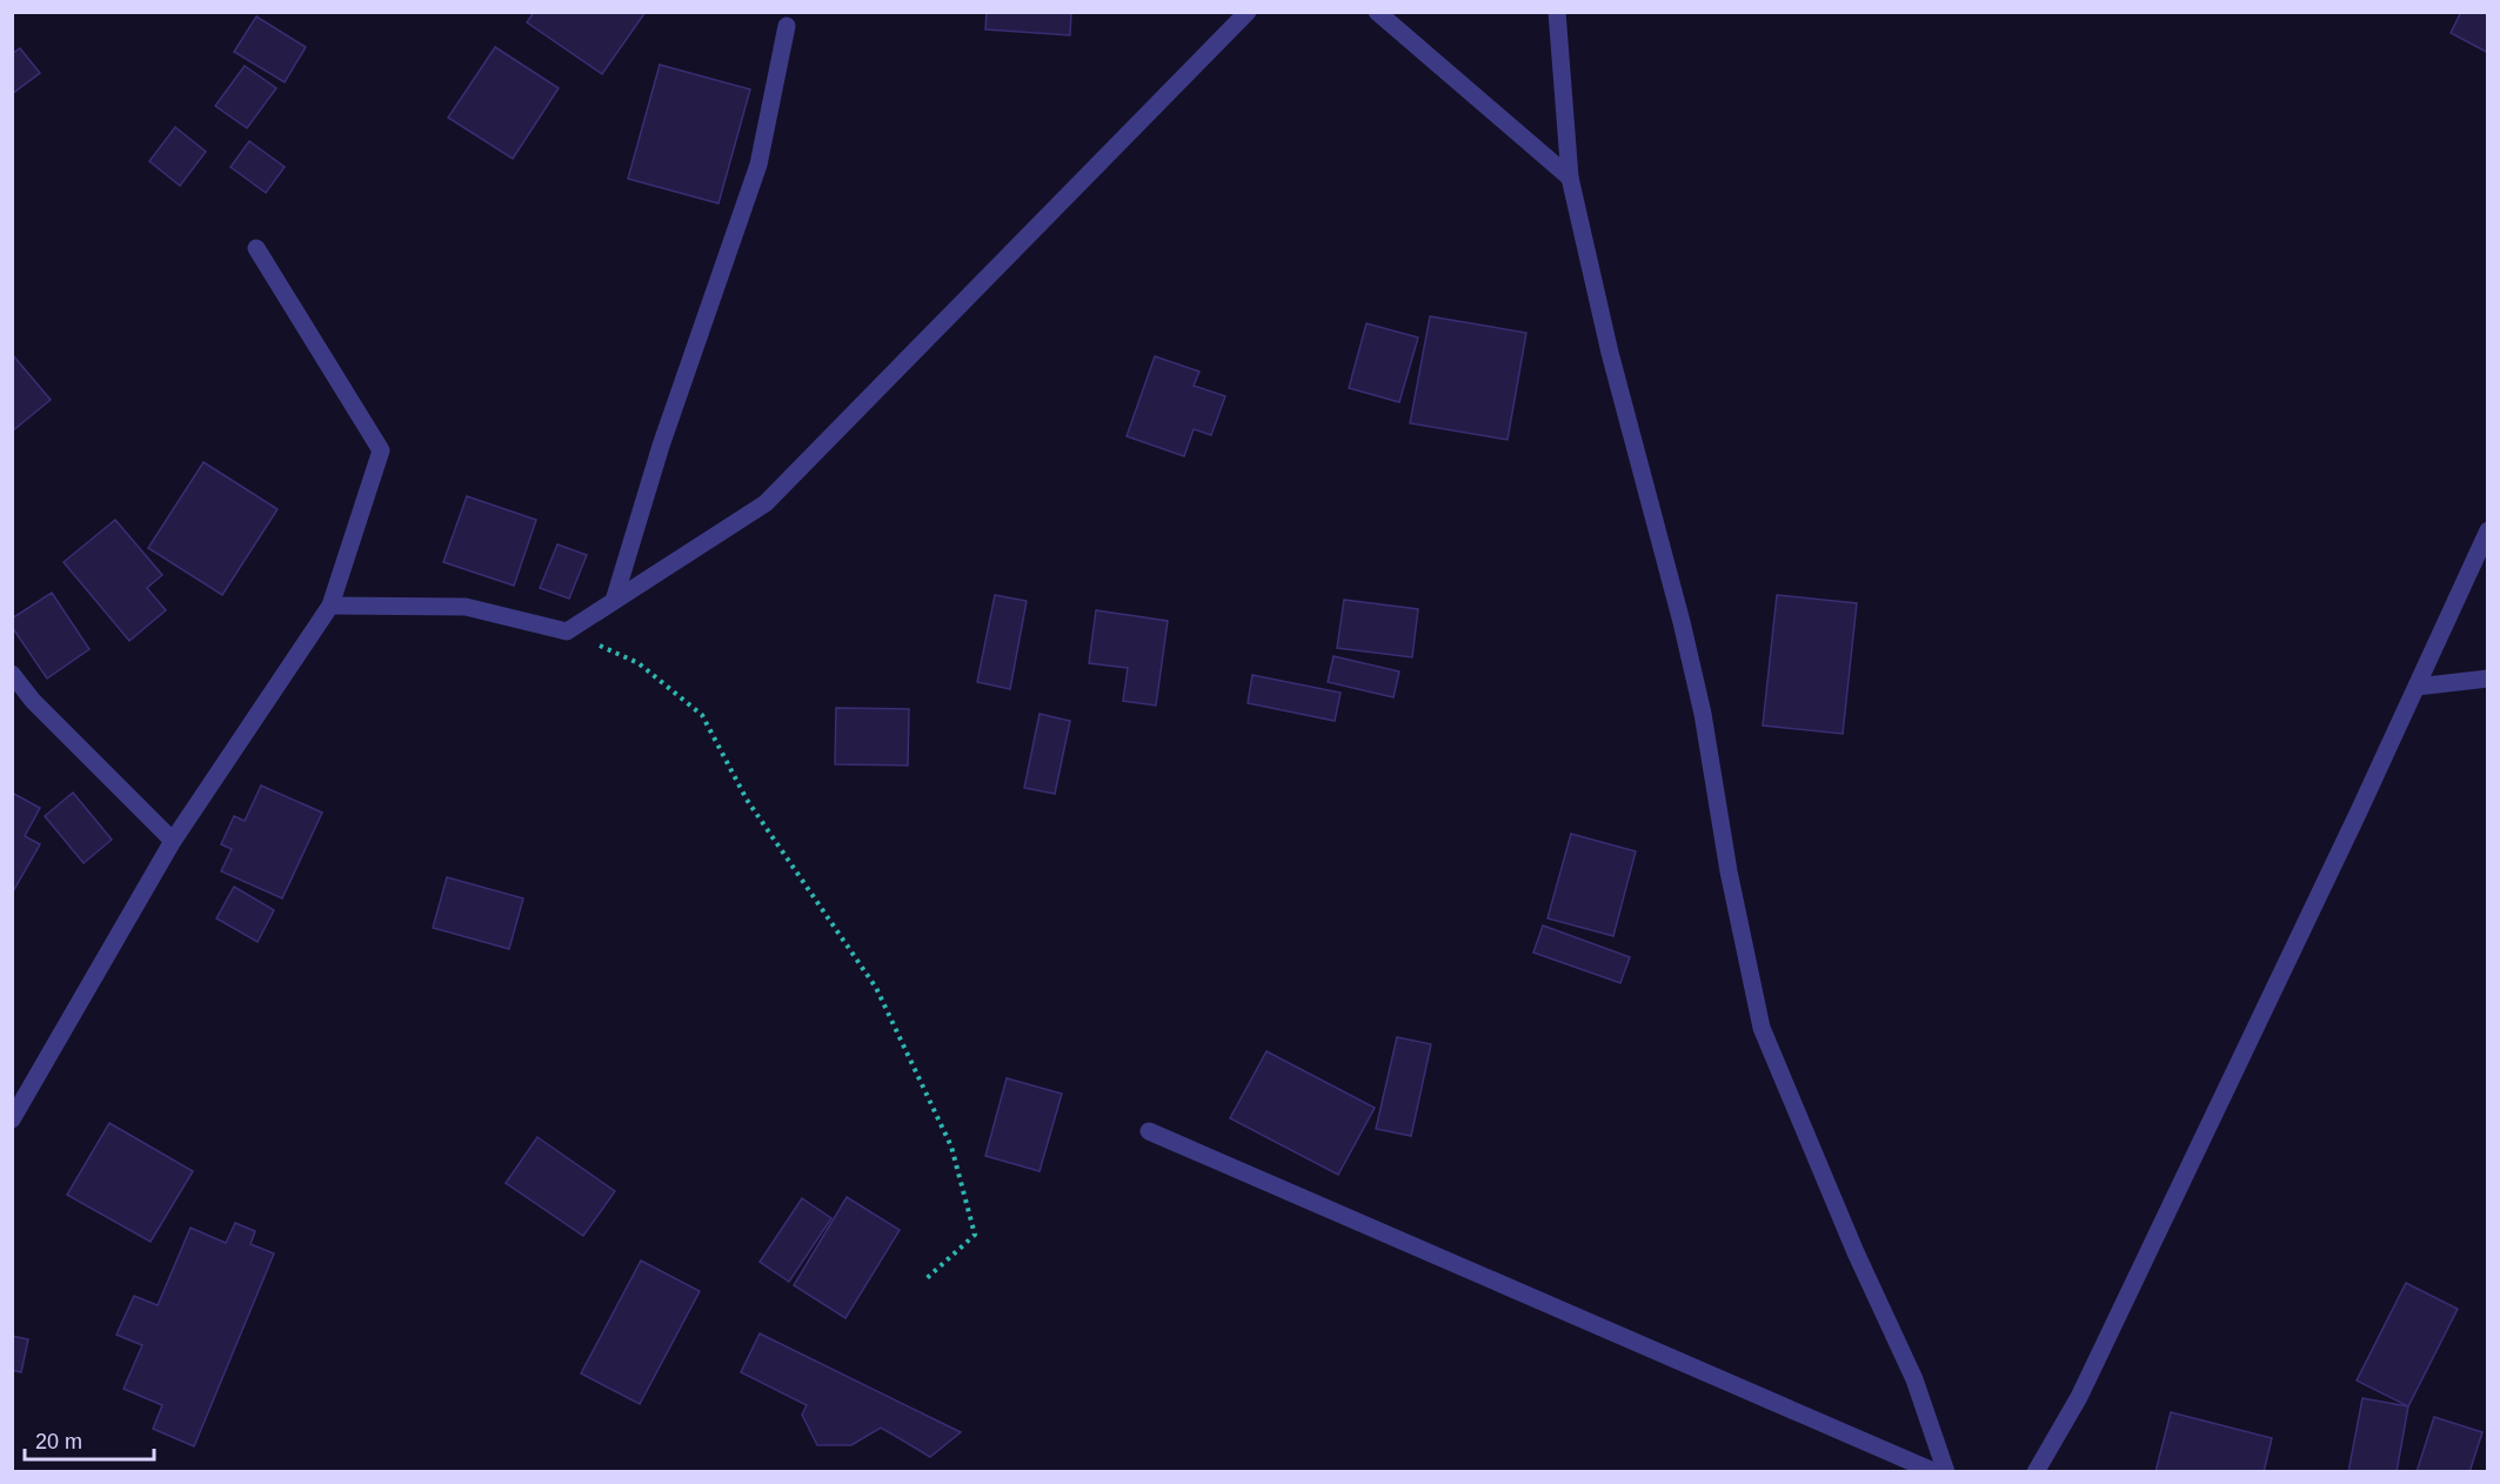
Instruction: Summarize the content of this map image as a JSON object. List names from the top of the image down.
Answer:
{
  "scale_bar": "20 m"
}
